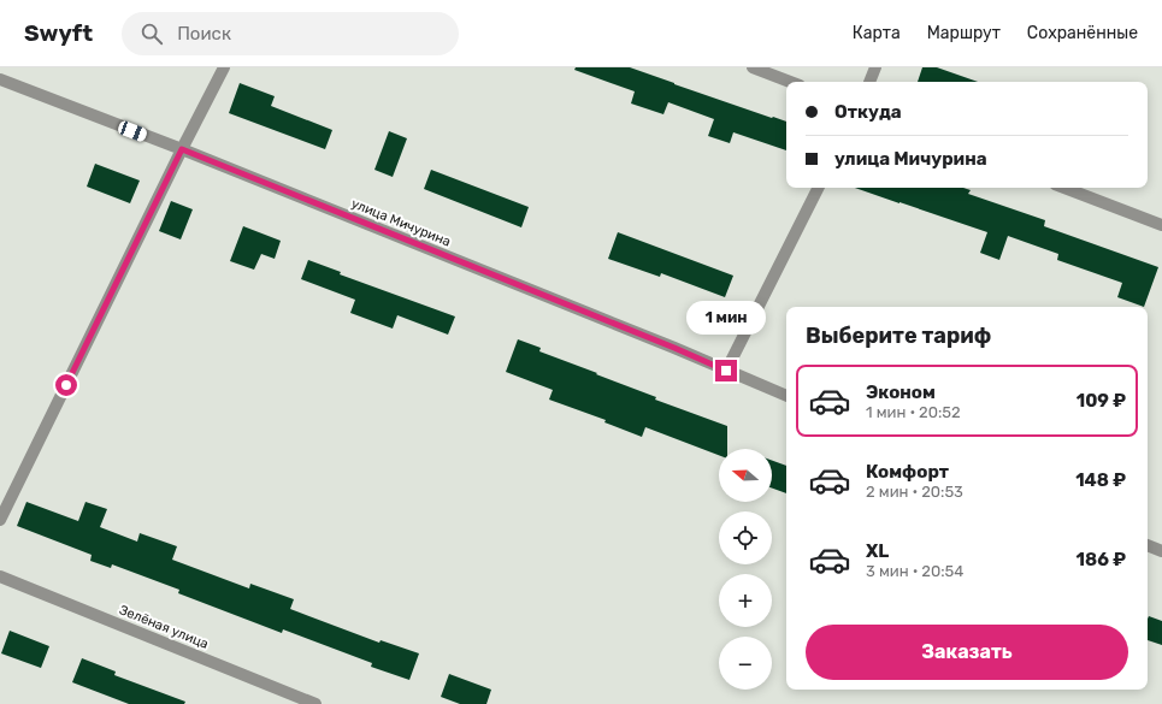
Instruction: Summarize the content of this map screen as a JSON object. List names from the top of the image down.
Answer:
{
  "streets": {
    "street": ["улица Мичурина", "Зелёная улица"]
  },
  "north": "left",
  "page": {
    "header": "Swyft",
    "search": "Поиск",
    "nav": ["Карта", "Маршрут", "Сохранённые"],
    "banner": ["Откуда", "улица Мичурина"],
    "bubble": "1 мин",
    "heading": "Выберите тариф",
    "list": [
      {
        "name": "Эконом",
        "note": "1 мин · 20:52",
        "value": "109 ₽"
      },
      {
        "name": "Комфорт",
        "note": "2 мин · 20:53",
        "value": "148 ₽"
      },
      {
        "name": "XL",
        "note": "3 мин · 20:54",
        "value": "186 ₽"
      }
    ],
    "map_buttons": ["+", "−"],
    "buttons": "Заказать"
  }
}
